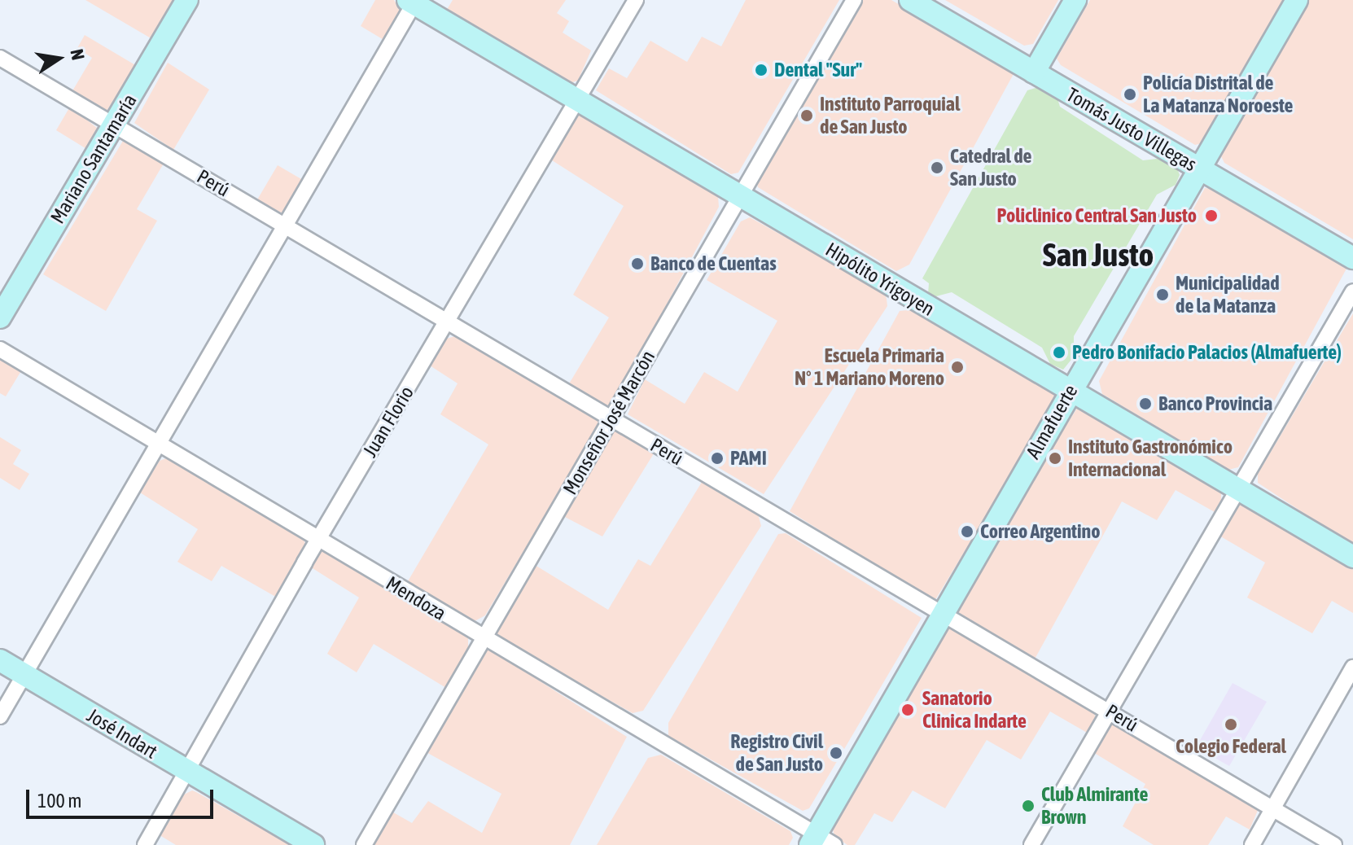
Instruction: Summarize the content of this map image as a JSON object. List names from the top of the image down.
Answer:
{
  "streets": {
    "street": [
      "Tomás Justo Villegas",
      "Mariano Santamaría",
      "Perú",
      "Hipólito Yrigoyen",
      "Juan Florio",
      "Almafuerte",
      "Monseñor José Marcón",
      "Mendoza",
      "José Indart"
    ]
  },
  "crossings": [
    ["Tomás Justo Villegas", "Almafuerte"],
    ["Mariano Santamaría", "Perú"],
    ["Perú", "Juan Florio"],
    ["Perú", "Almafuerte"],
    ["Perú", "Monseñor José Marcón"],
    ["Hipólito Yrigoyen", "Juan Florio"],
    ["Hipólito Yrigoyen", "Almafuerte"],
    ["Hipólito Yrigoyen", "Monseñor José Marcón"],
    ["Juan Florio", "Mendoza"],
    ["Juan Florio", "José Indart"],
    ["Almafuerte", "Mendoza"],
    ["Monseñor José Marcón", "Mendoza"]
  ],
  "districts": ["San Justo"],
  "places": [
    "Dental \"Sur\"",
    "Policía Distrital de La Matanza Noroeste",
    "Instituto Parroquial de San Justo",
    "Catedral de San Justo",
    "Policlinico Central San Justo",
    "Banco de Cuentas",
    "Municipalidad de la Matanza",
    "Pedro Bonifacio Palacios (Almafuerte)",
    "Escuela Primaria N° 1 Mariano Moreno",
    "Banco Provincia",
    "PAMI",
    "Instituto Gastronómico Internacional",
    "Correo Argentino",
    "Sanatorio Clinica Indarte",
    "Colegio Federal",
    "Registro Civil de San Justo",
    "Club Almirante Brown"
  ],
  "scale_bar": "100 m",
  "north": "right"
}
